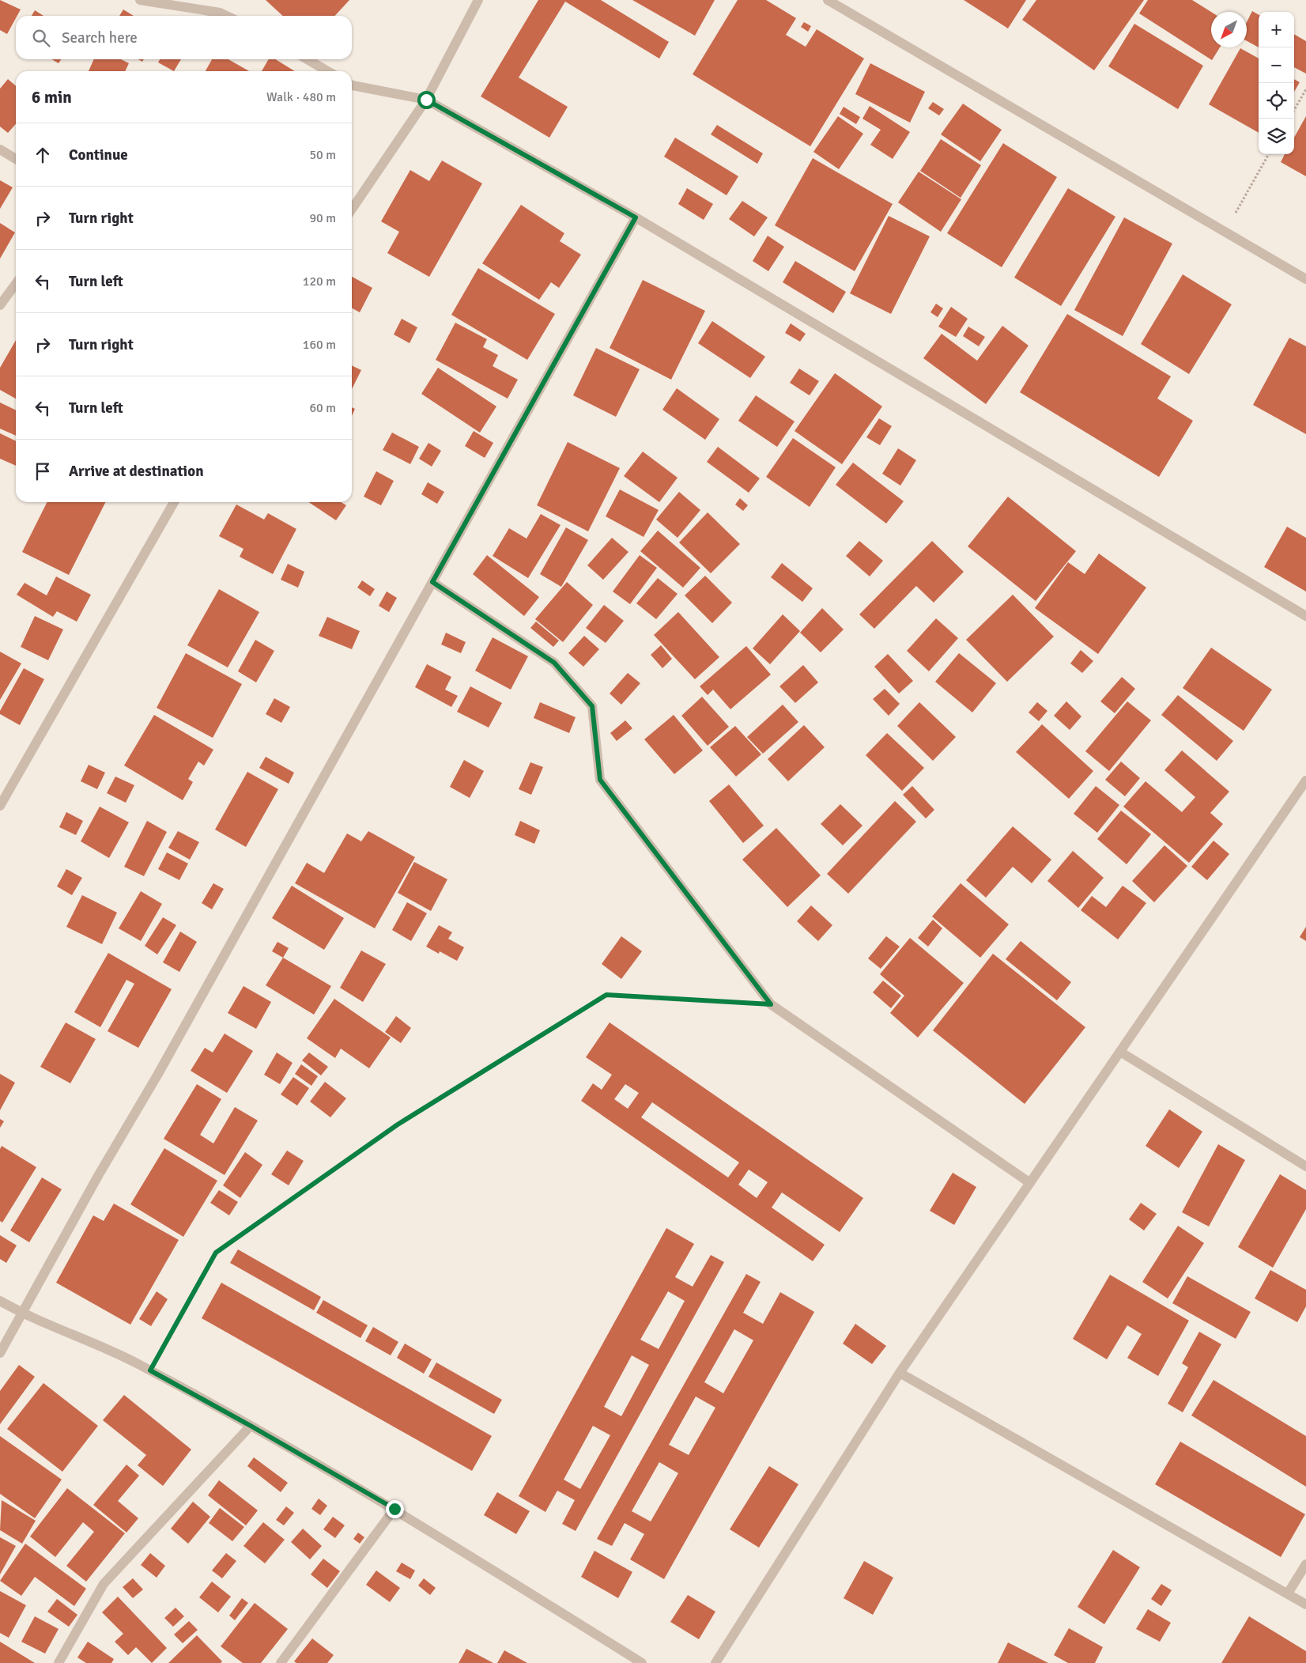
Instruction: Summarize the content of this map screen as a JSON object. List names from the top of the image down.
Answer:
{
  "north": "bottom left",
  "page": {
    "map_buttons": ["+", "−"],
    "search": "Search here",
    "heading": ["6 min", "Walk · 480 m"],
    "list": [
      ["Continue", "50 m"],
      ["Turn right", "90 m"],
      ["Turn left", "120 m"],
      ["Turn right", "160 m"],
      ["Turn left", "60 m"],
      "Arrive at destination"
    ]
  }
}
